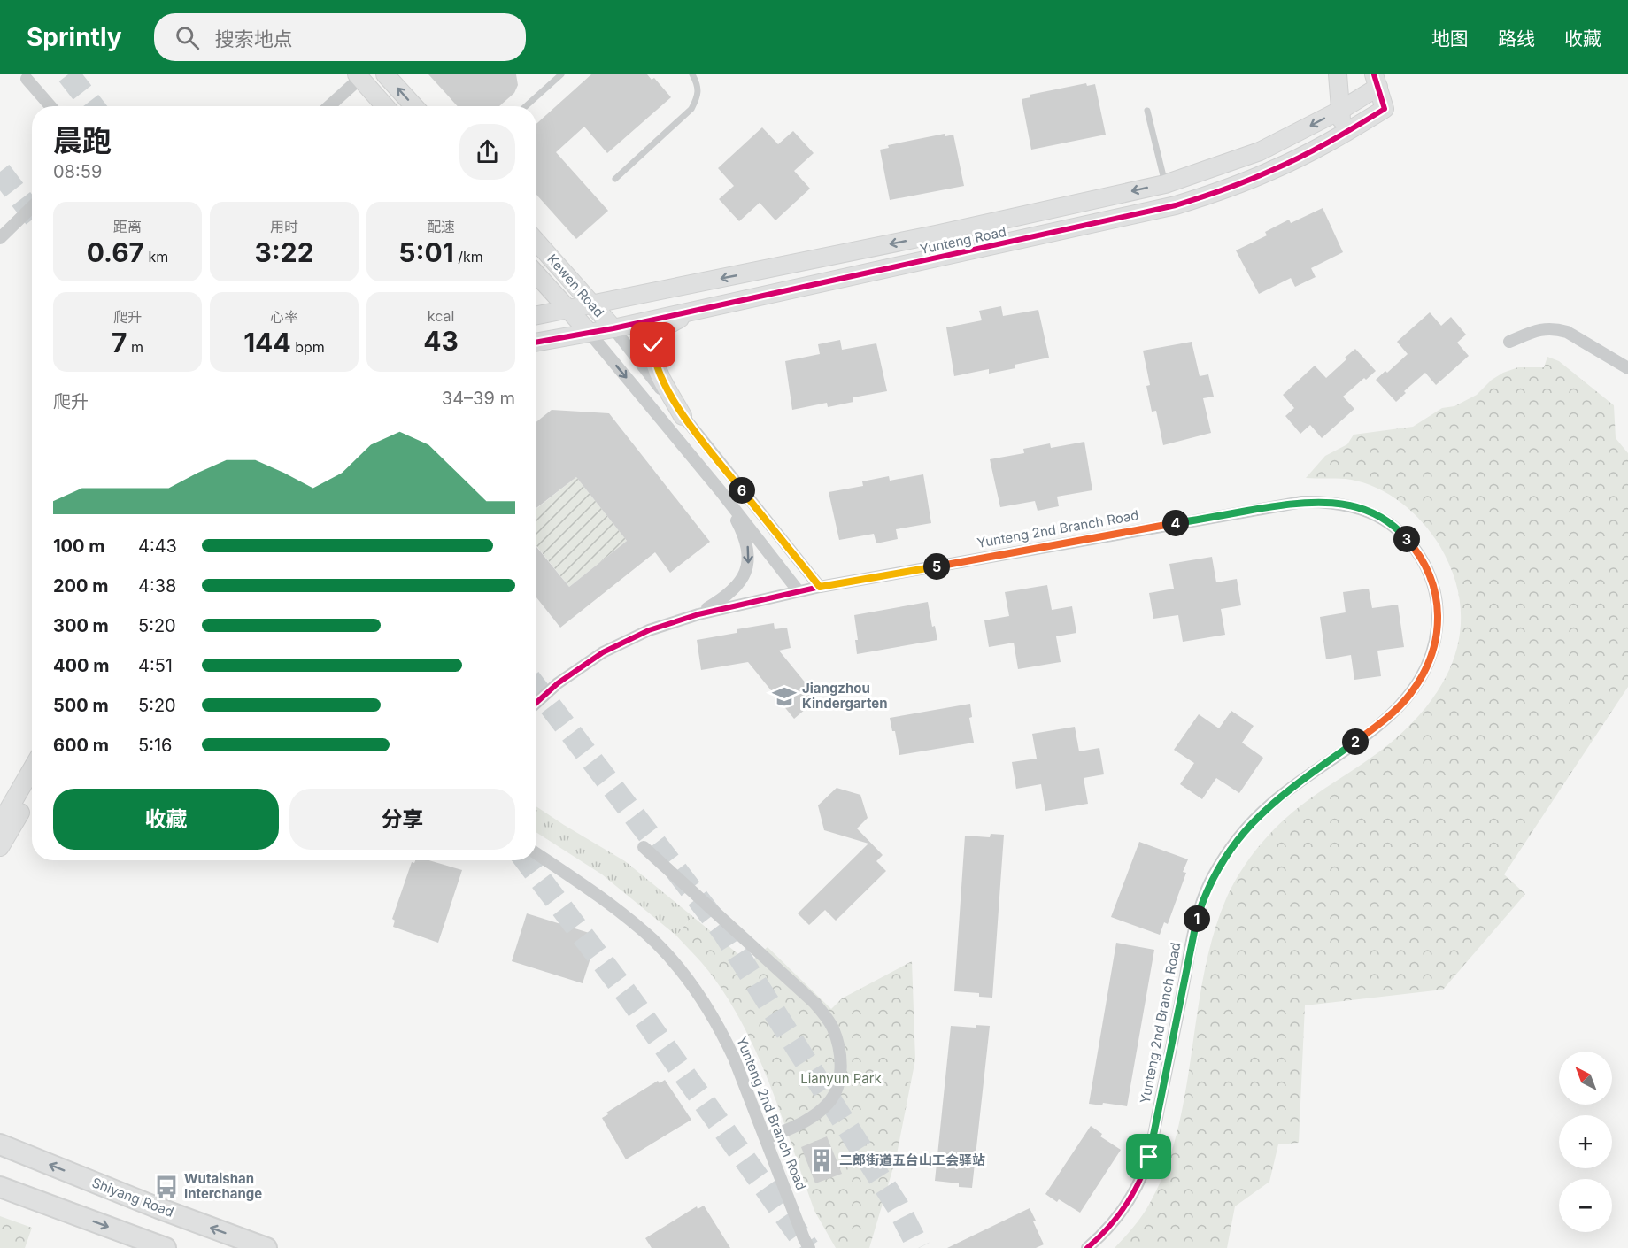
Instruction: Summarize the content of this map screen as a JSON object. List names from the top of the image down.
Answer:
{
  "streets": {
    "main road": ["Shiyang Road"],
    "street": ["Yunteng Road", "Kewen Road", "Yunteng 2nd Branch Road"]
  },
  "crossings": [
    ["Yunteng Road", "Kewen Road"],
    ["Kewen Road", "Yunteng 2nd Branch Road"]
  ],
  "parks": ["Lianyun Park"],
  "places": {
    "school or university": ["Jiangzhou Kindergarten"],
    "building": ["二郎街道五台山工会驿站"],
    "bus stop": ["Wutaishan Interchange"]
  },
  "north": "top left",
  "page": {
    "header": "Sprintly",
    "search": "搜索地点",
    "nav": ["地图", "路线", "收藏"],
    "heading": ["晨跑", "08:59"],
    "stats": [
      ["距离", "0.67 km"],
      ["用时", "3:22"],
      ["配速", "5:01 /km"],
      ["爬升", "7 m"],
      ["心率", "144 bpm"],
      ["kcal", "43"]
    ],
    "chart": ["爬升", "34–39 m"],
    "pins": [
      "6",
      "4",
      "3",
      "5",
      "2",
      "1"
    ],
    "list": [
      {
        "name": "100 m",
        "note": "4:43"
      },
      {
        "name": "200 m",
        "note": "4:38"
      },
      {
        "name": "300 m",
        "note": "5:20"
      },
      {
        "name": "400 m",
        "note": "4:51"
      },
      {
        "name": "500 m",
        "note": "5:20"
      },
      {
        "name": "600 m",
        "note": "5:16"
      }
    ],
    "buttons": ["收藏", "分享"],
    "map_buttons": ["+", "−"]
  }
}
